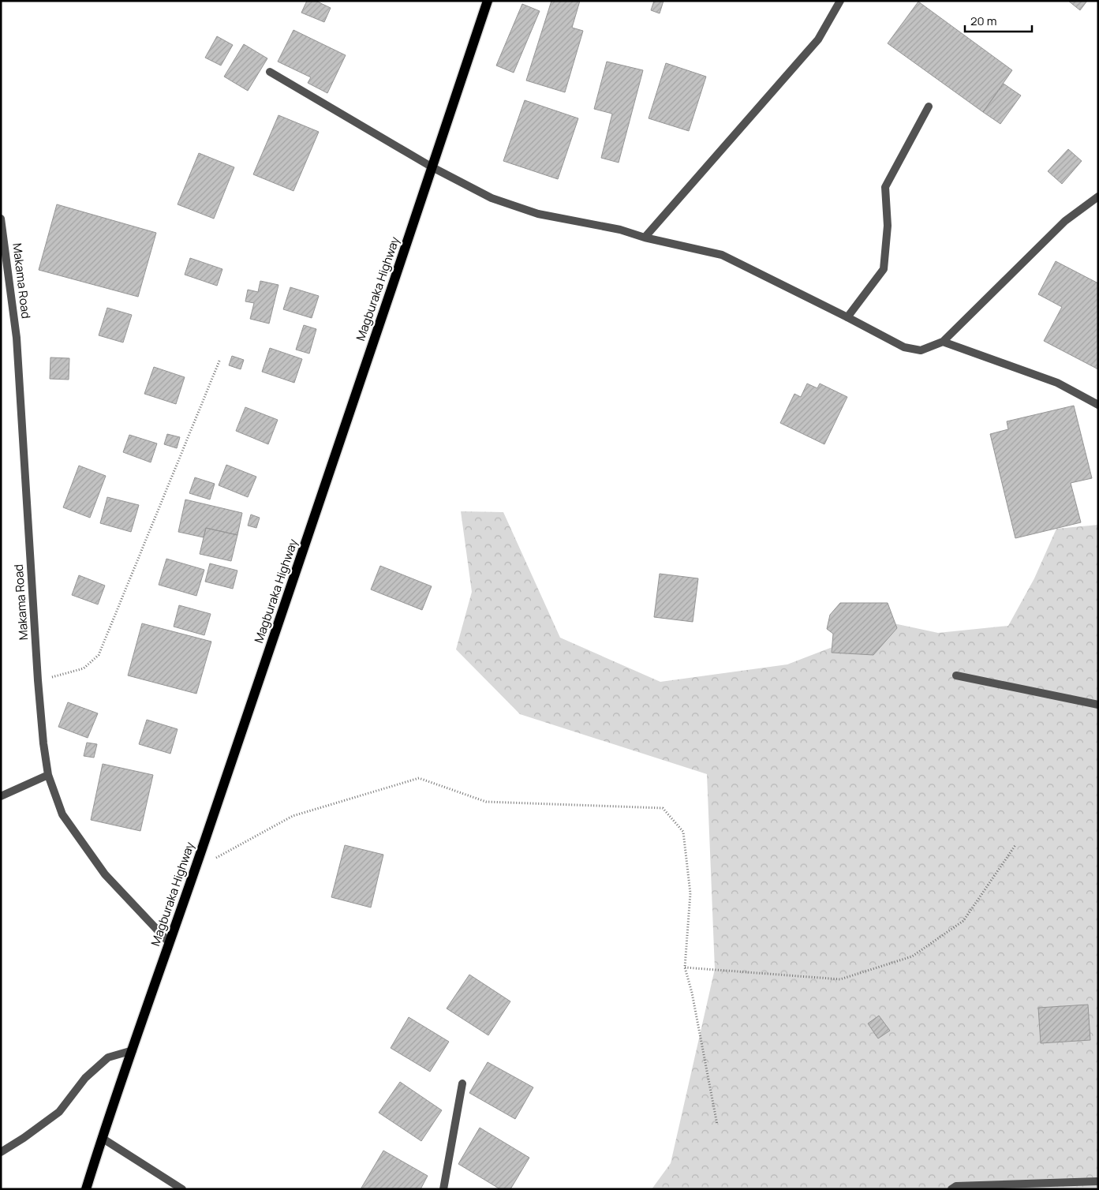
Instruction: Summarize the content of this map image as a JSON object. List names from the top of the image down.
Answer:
{
  "streets": {
    "main road": ["Magburaka Highway"],
    "street": ["Makama Road"]
  },
  "crossings": [
    ["Makama Road", "Magburaka Highway"]
  ],
  "scale_bar": "20 m"
}
